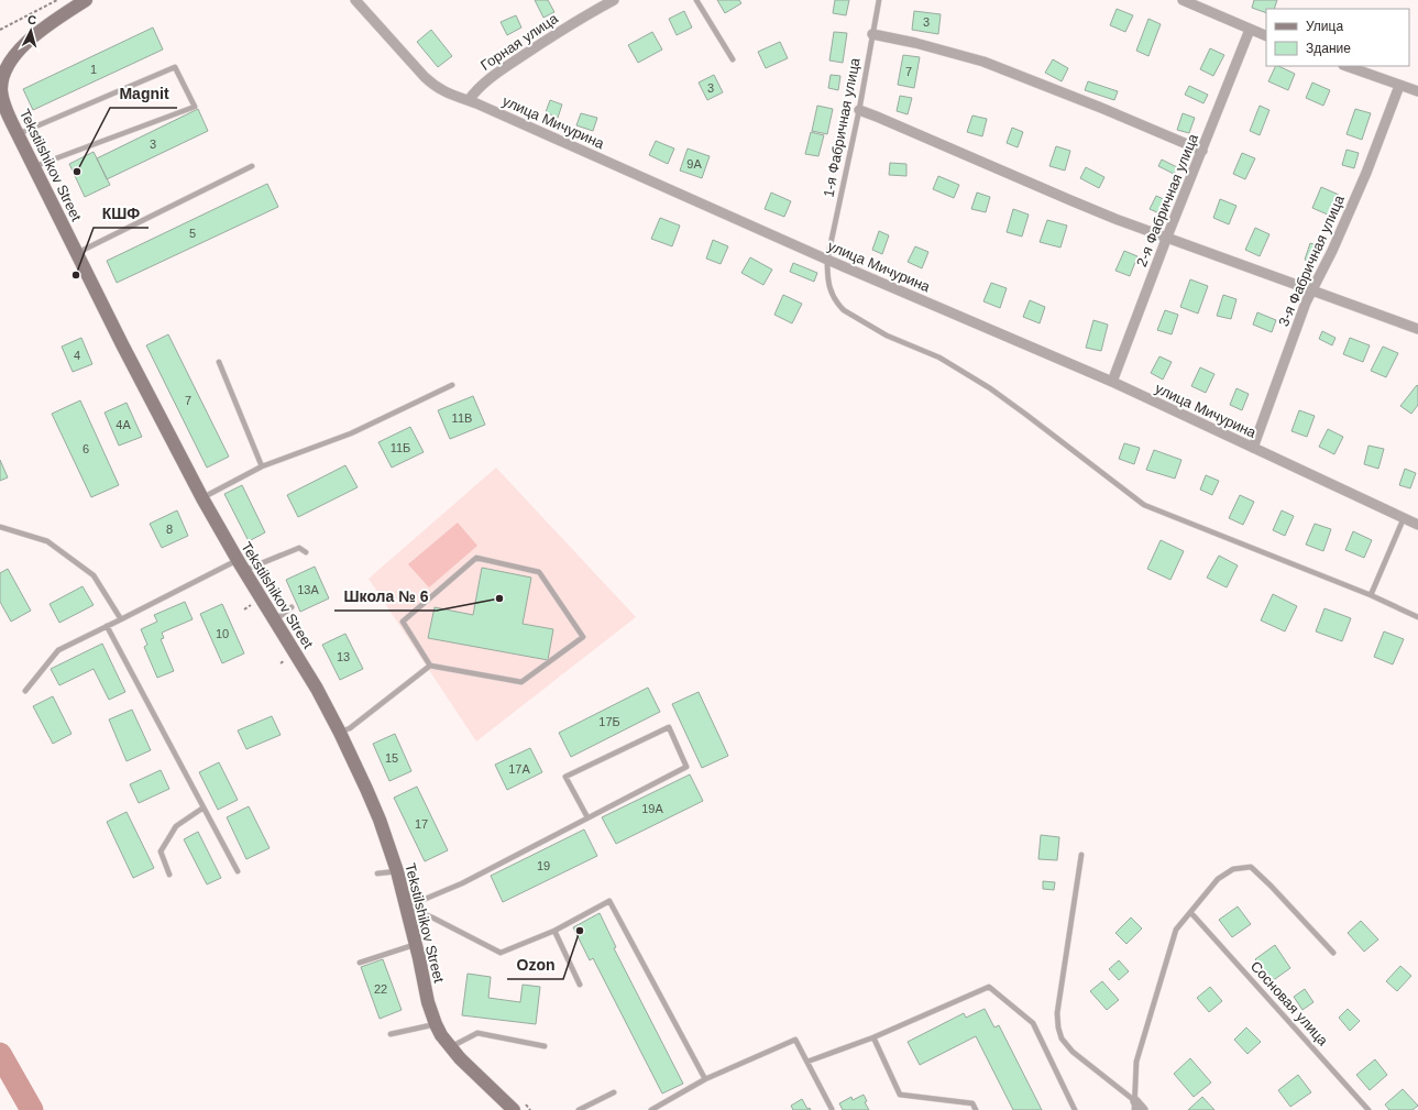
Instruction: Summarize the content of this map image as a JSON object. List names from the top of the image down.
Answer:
{
  "streets": {
    "main road": ["Tekstilshikov Street"],
    "street": [
      "Горная улица",
      "улица Мичурина",
      "2-я Фабричная улица",
      "3-я Фабричная улица"
    ],
    "lane": ["1-я Фабричная улица", "Сосновая улица"]
  },
  "crossings": [
    ["Горная улица", "улица Мичурина"],
    ["улица Мичурина", "1-я Фабричная улица"],
    ["улица Мичурина", "2-я Фабричная улица"],
    ["улица Мичурина", "3-я Фабричная улица"]
  ],
  "places": [
    "Magnit",
    "КШФ",
    "Школа № 6",
    "Ozon"
  ],
  "house_numbers": [
    "3",
    "1",
    "7",
    "3",
    "3",
    "9А",
    "5",
    "4",
    "7",
    "11В",
    "4А",
    "11Б",
    "6",
    "8",
    "13А",
    "10",
    "13",
    "17Б",
    "15",
    "17А",
    "19А",
    "17",
    "19",
    "22"
  ],
  "legend": ["Улица", "Здание"],
  "north": "top"
}
